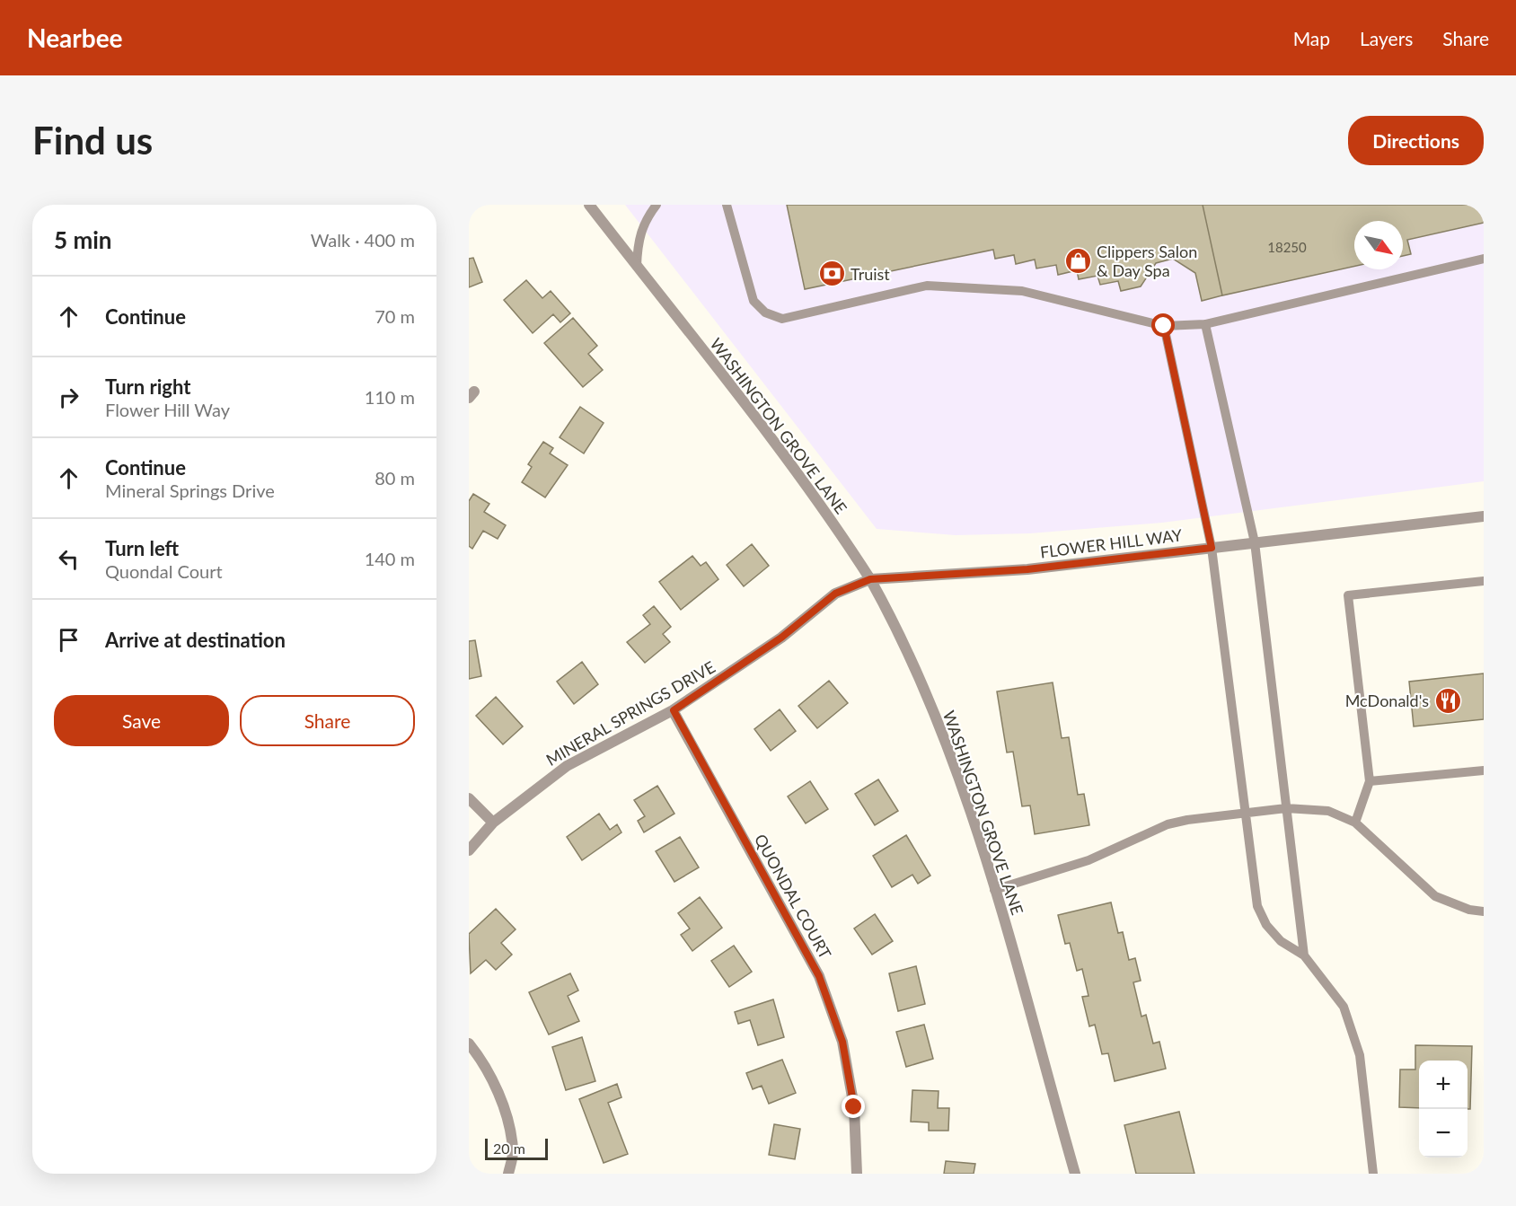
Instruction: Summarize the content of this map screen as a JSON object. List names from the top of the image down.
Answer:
{
  "streets": {
    "street": [
      "WASHINGTON GROVE LANE",
      "FLOWER HILL WAY",
      "MINERAL SPRINGS DRIVE",
      "QUONDAL COURT"
    ]
  },
  "crossings": [
    ["WASHINGTON GROVE LANE", "FLOWER HILL WAY"],
    ["WASHINGTON GROVE LANE", "MINERAL SPRINGS DRIVE"],
    ["FLOWER HILL WAY", "MINERAL SPRINGS DRIVE"],
    ["MINERAL SPRINGS DRIVE", "QUONDAL COURT"]
  ],
  "places": {
    "shop": ["Clippers Salon & Day Spa"],
    "bank": ["Truist"],
    "restaurant": ["McDonald's"]
  },
  "house_numbers": ["18250"],
  "scale_bar": "20 m",
  "north": "bottom right",
  "page": {
    "header": "Nearbee",
    "nav": ["Map", "Layers", "Share"],
    "buttons": [
      "Directions",
      ["Save", "Share"]
    ],
    "title": "Find us",
    "heading": ["5 min", "Walk · 400 m"],
    "list": [
      ["Continue", "70 m"],
      ["Turn right", "Flower Hill Way", "110 m"],
      ["Continue", "Mineral Springs Drive", "80 m"],
      ["Turn left", "Quondal Court", "140 m"],
      "Arrive at destination"
    ],
    "map_buttons": ["+", "−"],
    "scale": "20 m"
  }
}
